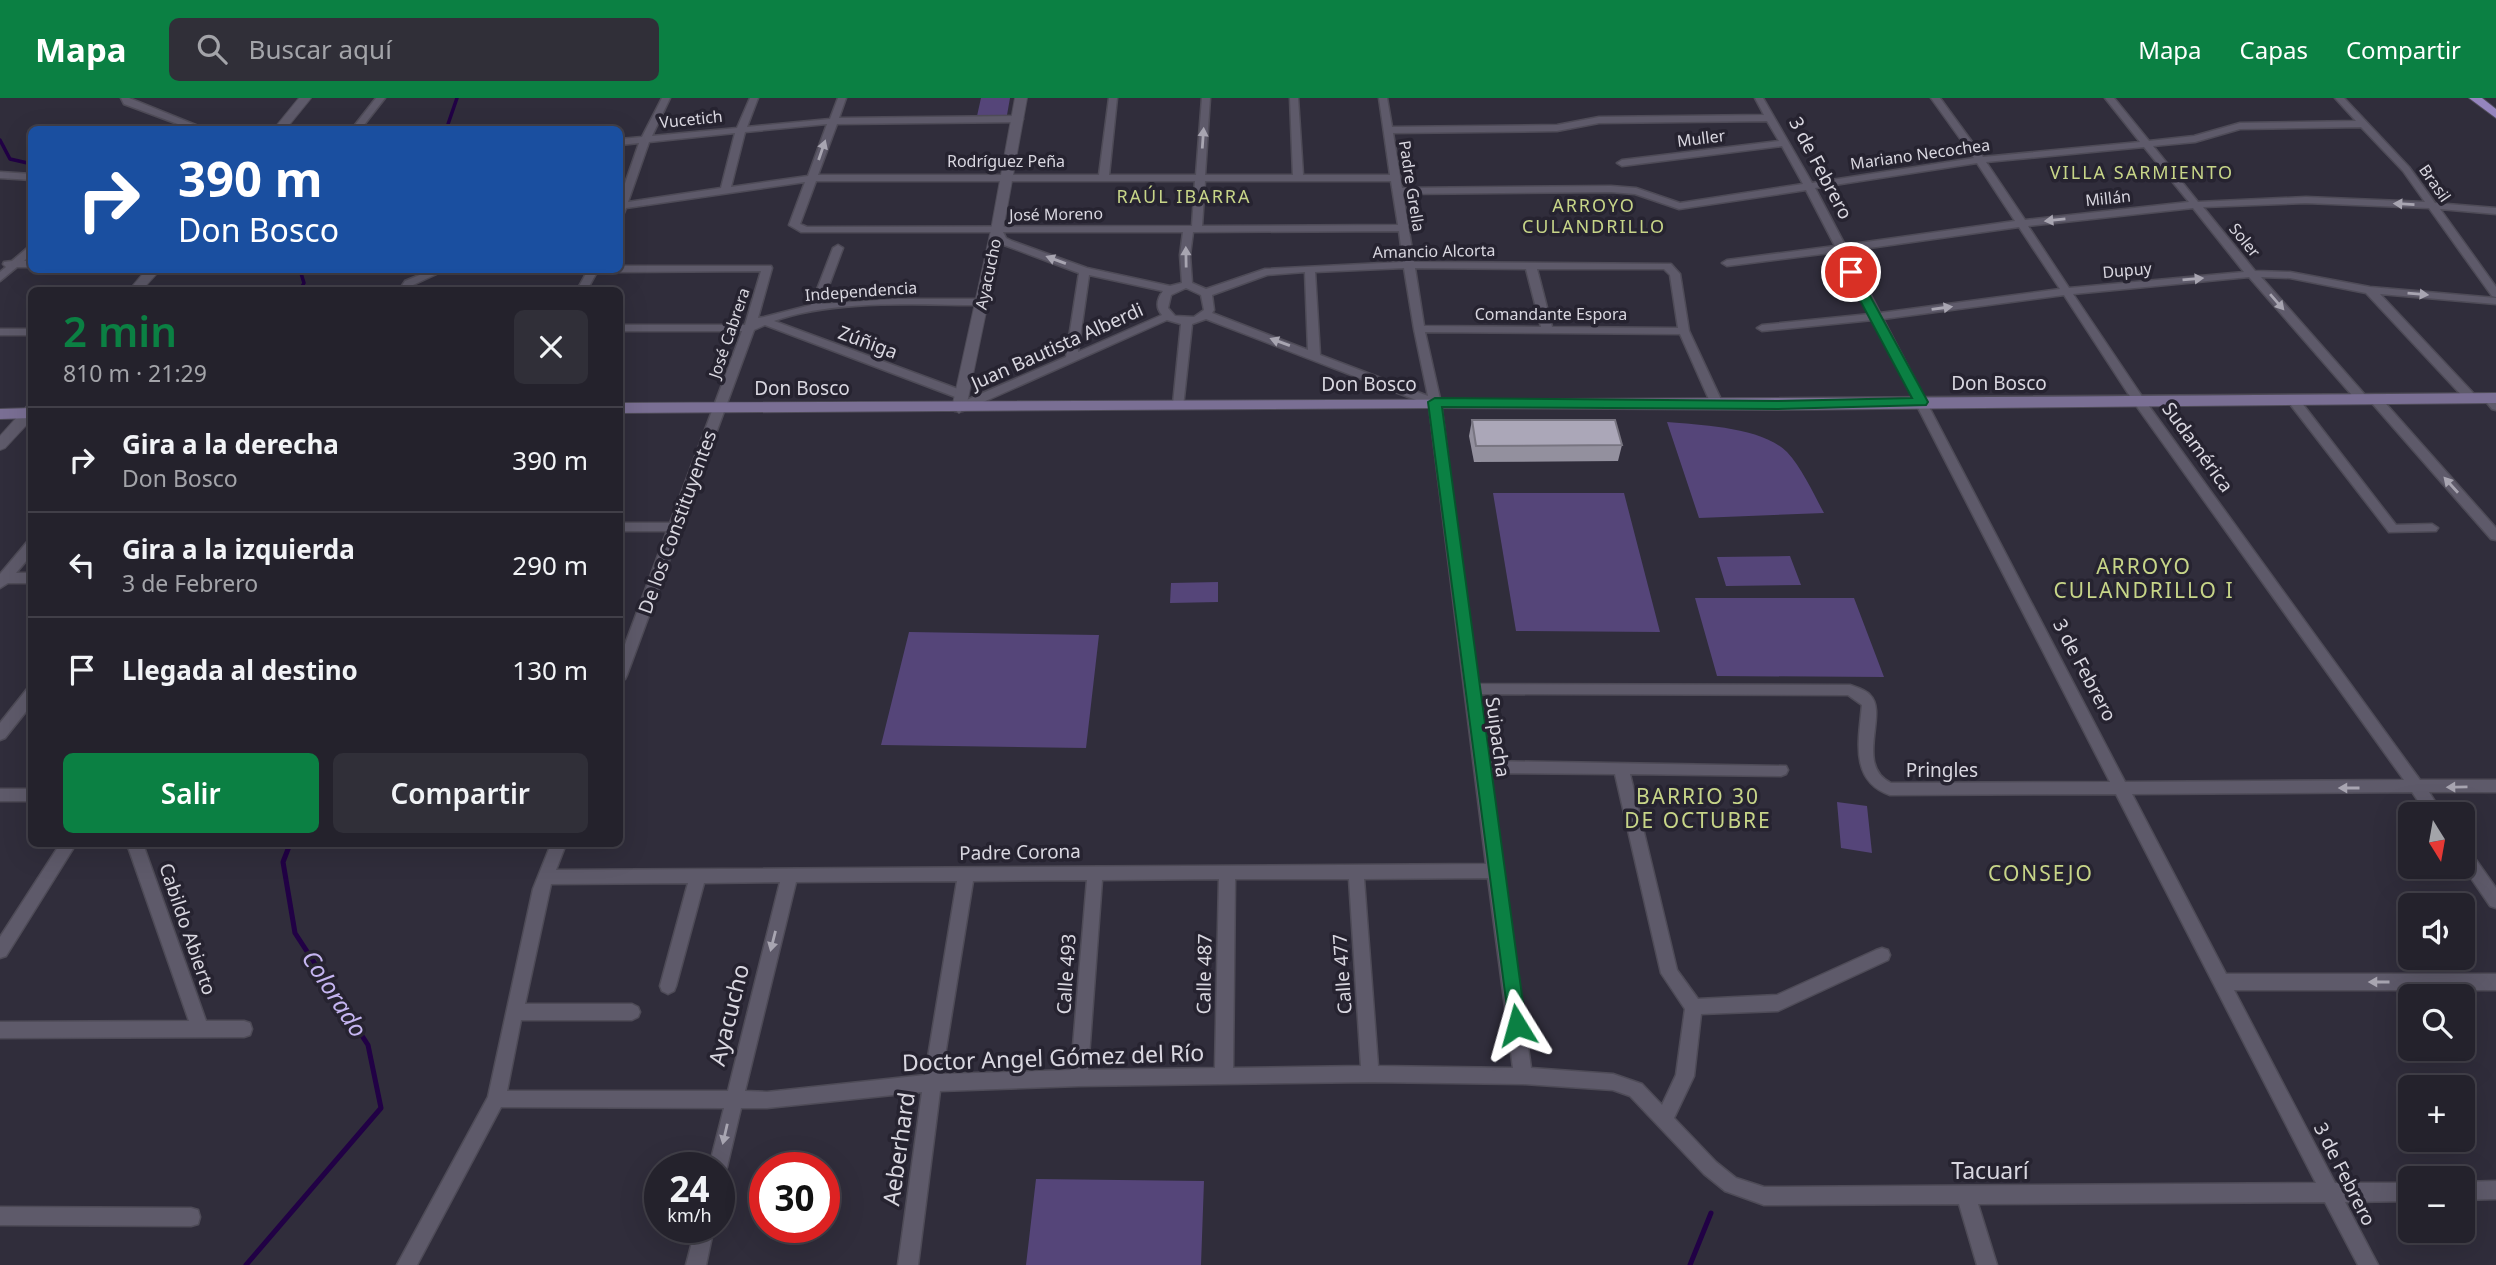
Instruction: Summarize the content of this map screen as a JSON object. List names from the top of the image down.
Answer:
{
  "streets": {
    "main road": ["Don Bosco"],
    "street": [
      "Vucetich",
      "Muller",
      "Mariano Necochea",
      "Rodríguez Peña",
      "3 de Febrero",
      "Brasil",
      "Padre Grella",
      "Millán",
      "José Moreno",
      "Soler",
      "Amancio Alcorta",
      "Dupuy",
      "Ayacucho",
      "Independencia",
      "Comandante Espora",
      "José Cabrera",
      "Zúñiga",
      "Juan Bautista Alberdi",
      "Sudamérica",
      "De los Constituyentes",
      "Suipacha",
      "Pringles",
      "Padre Corona",
      "Cabildo Abierto",
      "Calle 493",
      "Calle 487",
      "Calle 477",
      "Doctor Angel Gómez del Río",
      "Aeberhard",
      "Tacuarí"
    ]
  },
  "crossings": [
    ["Vucetich", "Ayacucho"],
    ["Muller", "3 de Febrero"],
    ["Mariano Necochea", "3 de Febrero"],
    ["Mariano Necochea", "Brasil"],
    ["Mariano Necochea", "Padre Grella"],
    ["Mariano Necochea", "Soler"],
    ["Mariano Necochea", "Sudamérica"],
    ["Rodríguez Peña", "Padre Grella"],
    ["Rodríguez Peña", "José Moreno"],
    ["Rodríguez Peña", "Ayacucho"],
    ["3 de Febrero", "Millán"],
    ["3 de Febrero", "Dupuy"],
    ["3 de Febrero", "Don Bosco"],
    ["3 de Febrero", "Pringles"],
    ["3 de Febrero", "Tacuarí"],
    ["Brasil", "Millán"],
    ["Padre Grella", "José Moreno"],
    ["Padre Grella", "Amancio Alcorta"],
    ["Padre Grella", "Comandante Espora"],
    ["Padre Grella", "Don Bosco"],
    ["Padre Grella", "Suipacha"],
    ["Millán", "Soler"],
    ["Millán", "Sudamérica"],
    ["José Moreno", "Ayacucho"],
    ["Soler", "Dupuy"],
    ["Soler", "Don Bosco"],
    ["Amancio Alcorta", "Comandante Espora"],
    ["Amancio Alcorta", "Juan Bautista Alberdi"],
    ["Dupuy", "Sudamérica"],
    ["Ayacucho", "Independencia"],
    ["Ayacucho", "Zúñiga"],
    ["Ayacucho", "Juan Bautista Alberdi"],
    ["Ayacucho", "Don Bosco"],
    ["Ayacucho", "Padre Corona"],
    ["Ayacucho", "Doctor Angel Gómez del Río"],
    ["Independencia", "José Cabrera"],
    ["Independencia", "Zúñiga"],
    ["José Cabrera", "Don Bosco"],
    ["José Cabrera", "De los Constituyentes"],
    ["Zúñiga", "Juan Bautista Alberdi"],
    ["Zúñiga", "Don Bosco"],
    ["Juan Bautista Alberdi", "Don Bosco"],
    ["Don Bosco", "Sudamérica"],
    ["Don Bosco", "De los Constituyentes"],
    ["Don Bosco", "Suipacha"],
    ["Sudamérica", "Pringles"],
    ["Suipacha", "Pringles"],
    ["Suipacha", "Padre Corona"],
    ["Suipacha", "Doctor Angel Gómez del Río"],
    ["Padre Corona", "Calle 493"],
    ["Padre Corona", "Calle 487"],
    ["Padre Corona", "Calle 477"],
    ["Padre Corona", "Aeberhard"],
    ["Calle 493", "Doctor Angel Gómez del Río"],
    ["Calle 487", "Doctor Angel Gómez del Río"],
    ["Calle 477", "Doctor Angel Gómez del Río"],
    ["Doctor Angel Gómez del Río", "Aeberhard"],
    ["Doctor Angel Gómez del Río", "Tacuarí"]
  ],
  "one_way": ["Millán", "Dupuy"],
  "districts": [
    "VILLA SARMIENTO",
    "RAÚL IBARRA",
    "ARROYO CULANDRILLO",
    "ARROYO CULANDRILLO I",
    "BARRIO 30 DE OCTUBRE",
    "CONSEJO"
  ],
  "water": ["Colorado"],
  "north": "bottom",
  "page": {
    "header": "Mapa",
    "search": "Buscar aquí",
    "nav": ["Mapa", "Capas", "Compartir"],
    "turn": ["390 m", "Don Bosco"],
    "heading": ["2 min", "810 m · 21:29"],
    "list": [
      {
        "name": "Gira a la derecha",
        "note": "Don Bosco",
        "value": "390 m"
      },
      {
        "name": "Gira a la izquierda",
        "note": "3 de Febrero",
        "value": "290 m"
      },
      {
        "name": "Llegada al destino",
        "value": "130 m"
      }
    ],
    "buttons": ["Salir", "Compartir"],
    "map_buttons": ["+", "−"],
    "speed": "24 km/h",
    "limit": "30"
  }
}
